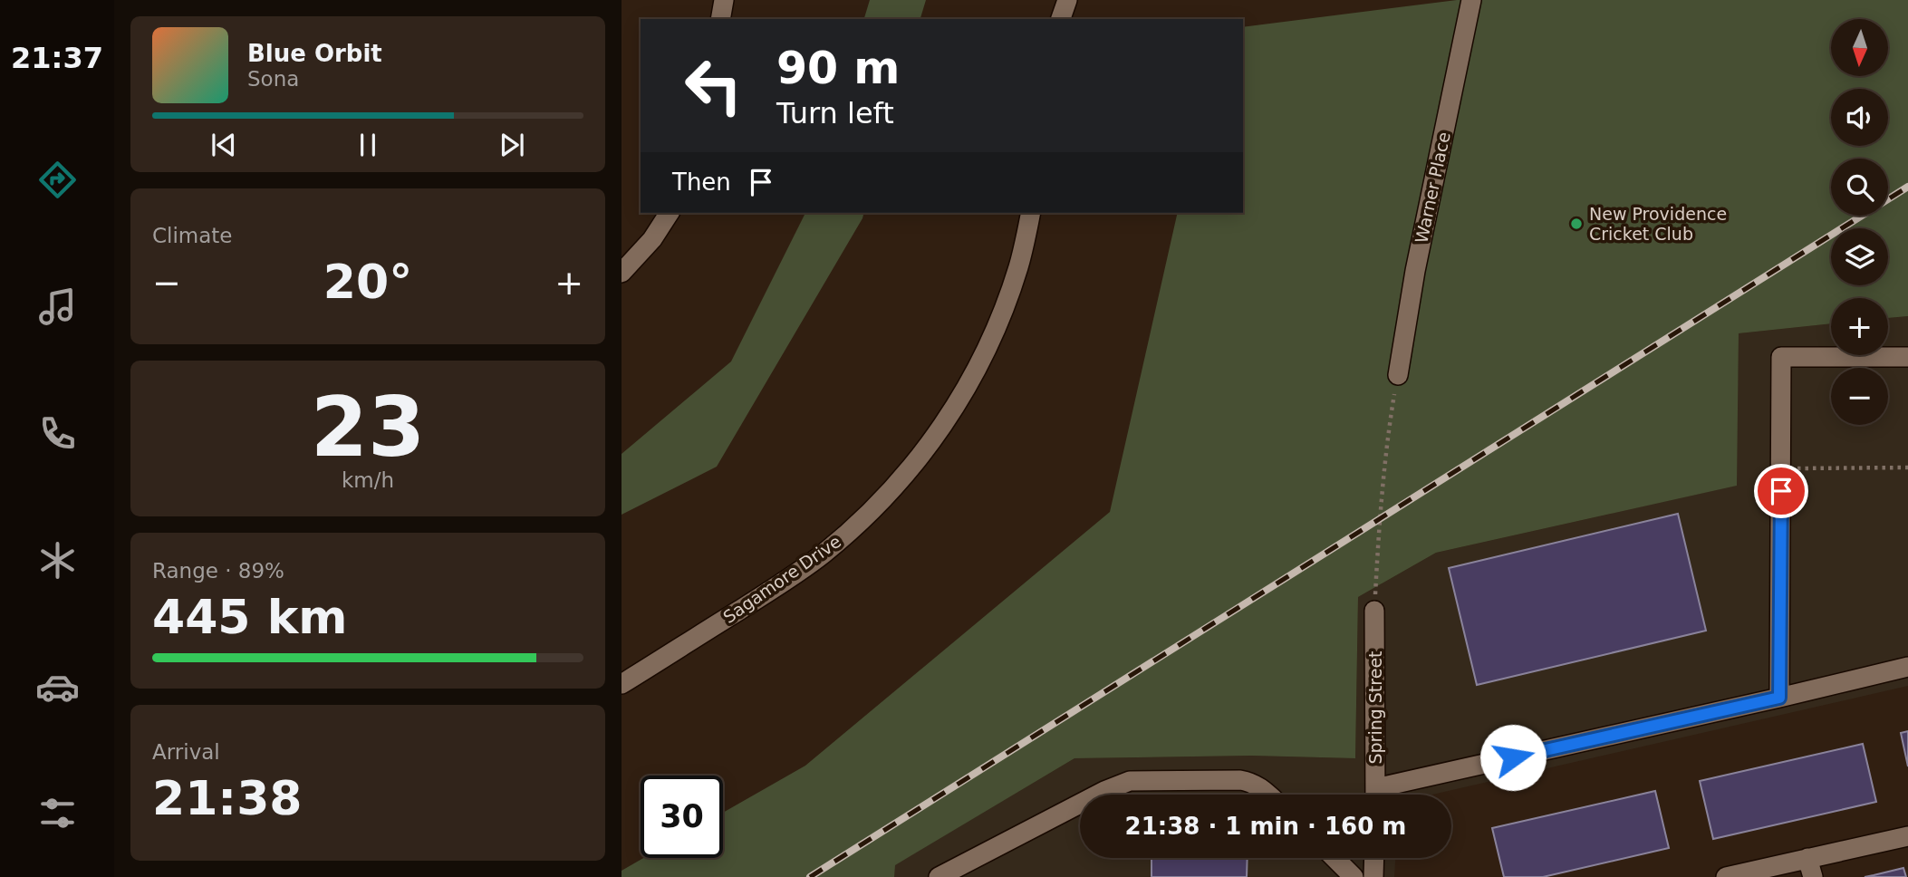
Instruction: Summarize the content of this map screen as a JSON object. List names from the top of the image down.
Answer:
{
  "streets": {
    "street": ["Warner Place", "Sagamore Drive", "Spring Street"]
  },
  "places": ["New Providence Cricket Club"],
  "north": "bottom",
  "page": {
    "tabs": "21:37",
    "map_buttons": ["+", "−"],
    "turn": ["90 m", "Turn left"],
    "song": ["Blue Orbit", "Sona"],
    "then": "Then",
    "tile": [
      "Climate",
      ["23", "km/h"],
      ["Range · 89%", "445 km"],
      ["Arrival", "21:38"]
    ],
    "heat": ["−", "20°", "+"],
    "limit": "30",
    "trip": "21:38 · 1 min · 160 m"
  }
}
